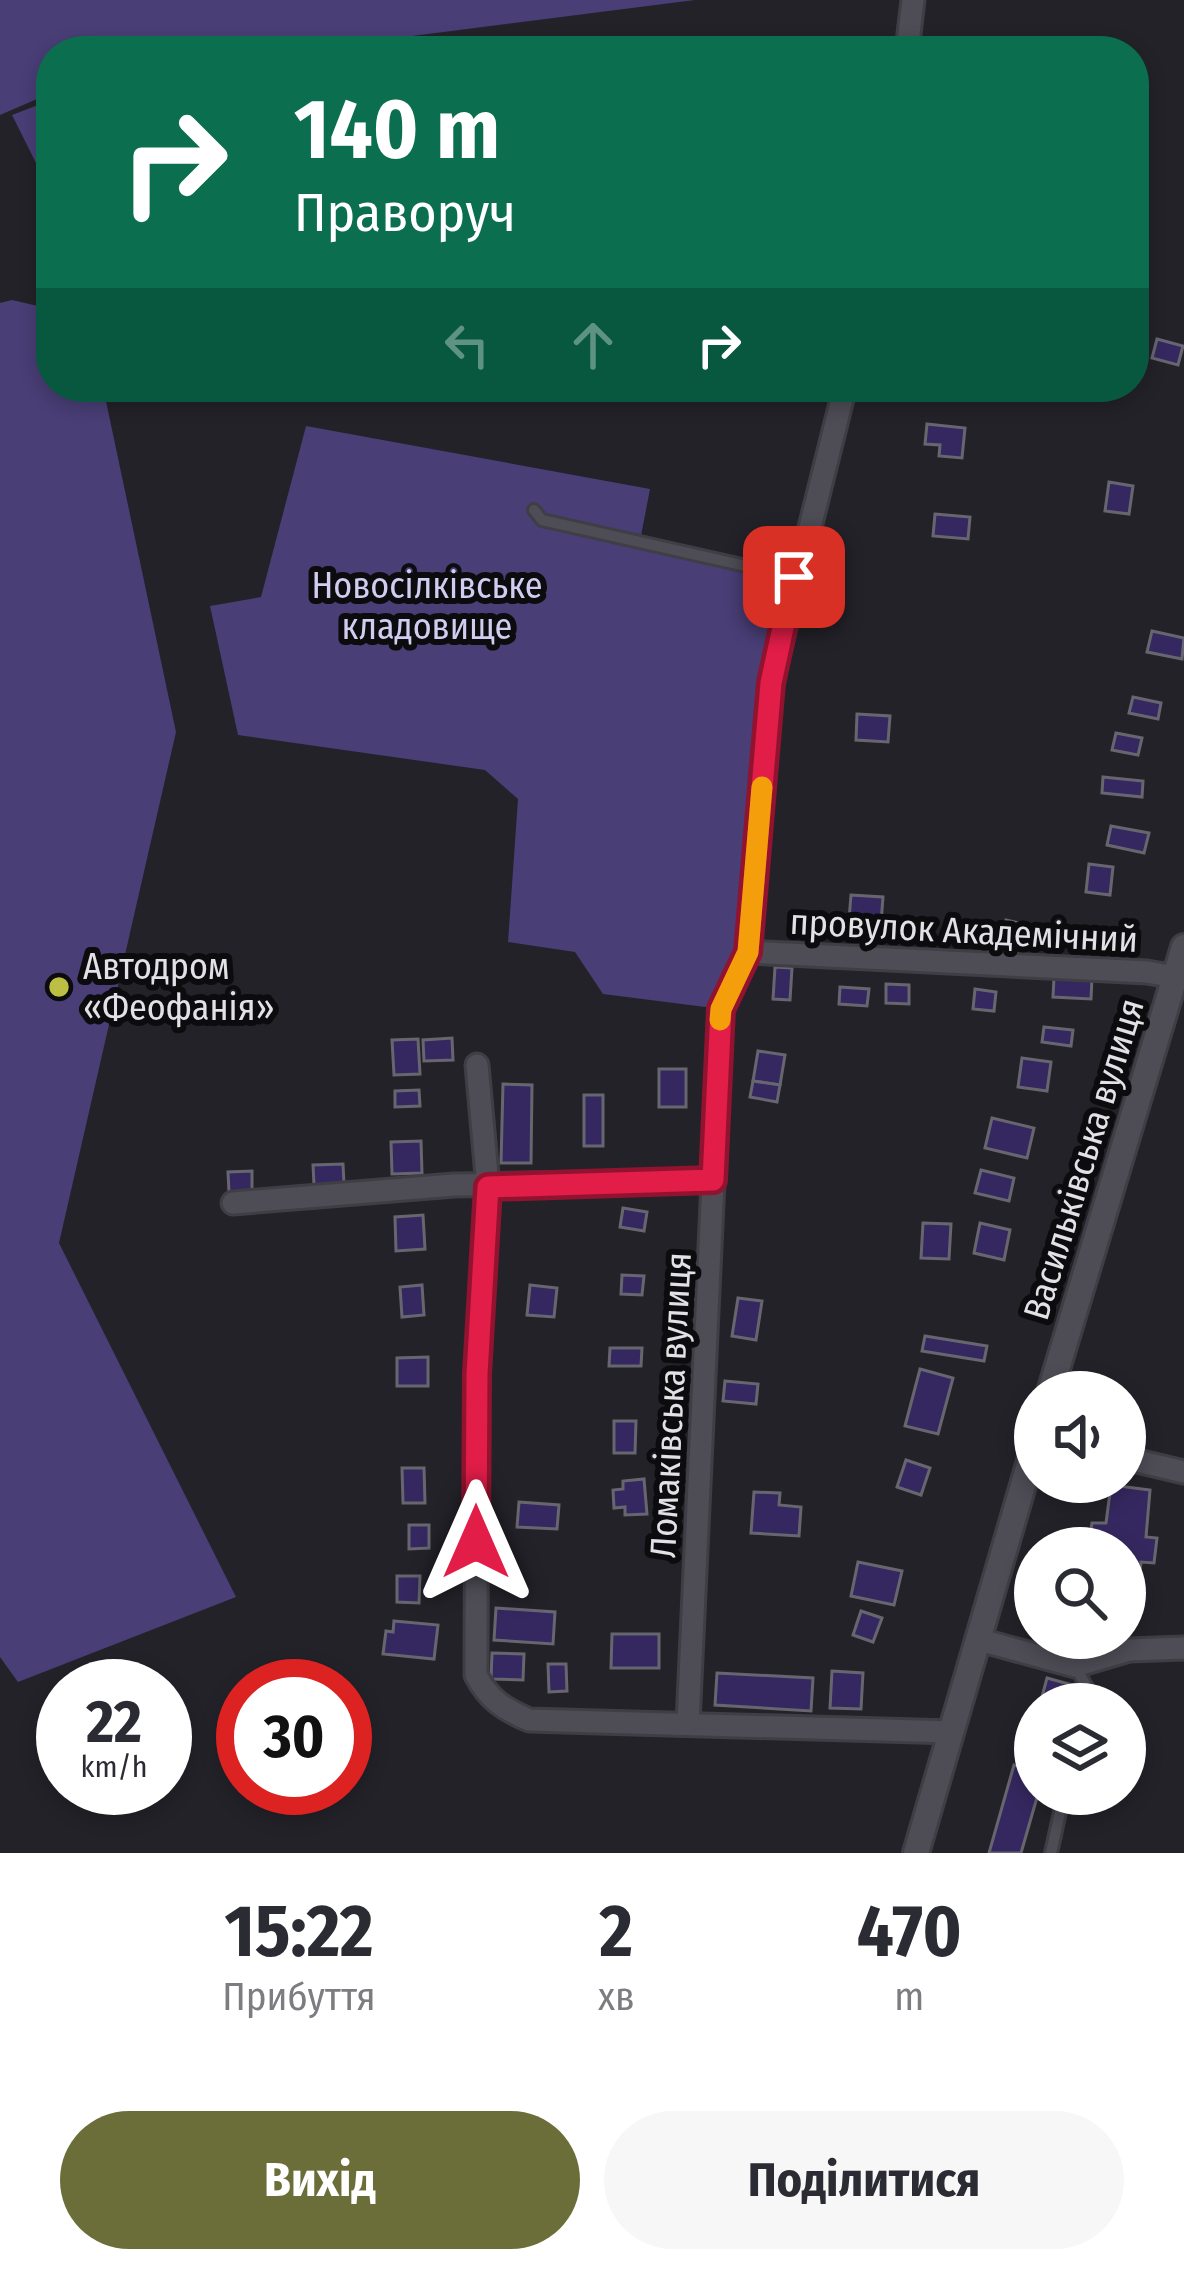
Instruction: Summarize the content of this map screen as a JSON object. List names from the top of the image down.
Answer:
{
  "streets": {
    "street": ["провулок Академічний", "Васильківська вулиця", "Ломаківська вулиця"]
  },
  "crossings": [
    ["провулок Академічний", "Васильківська вулиця"],
    ["провулок Академічний", "Ломаківська вулиця"]
  ],
  "parks": ["Новосілківське кладовище"],
  "places": ["Автодром «Феофанія»"],
  "page": {
    "turn": ["140 m", "Праворуч"],
    "speed": "22 km/h",
    "limit": "30",
    "eta": [
      "15:22",
      "Прибуття",
      "2",
      "хв",
      "470",
      "m"
    ],
    "buttons": ["Вихід", "Поділитися"]
  }
}
